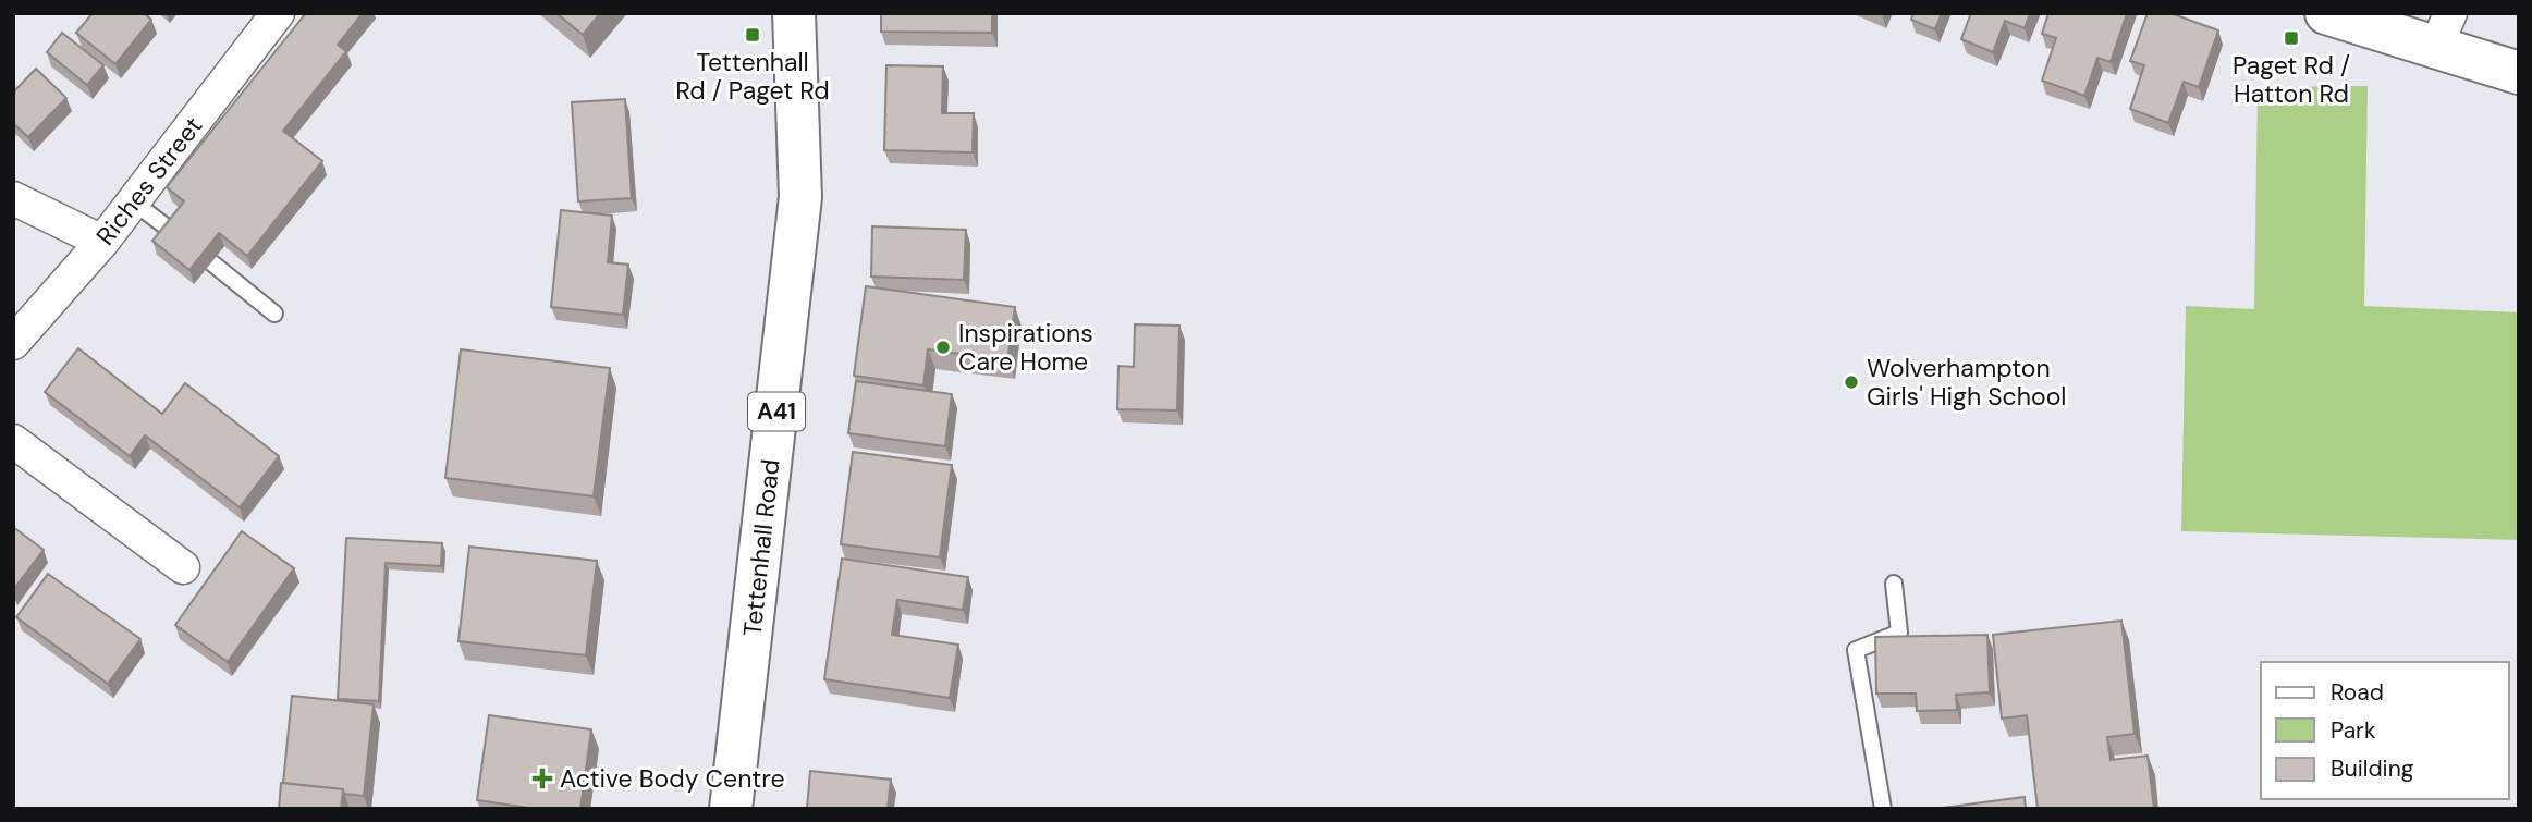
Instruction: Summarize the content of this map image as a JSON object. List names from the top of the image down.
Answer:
{
  "streets": {
    "main road": ["A41", "Tettenhall Road"],
    "street": ["Riches Street"]
  },
  "places": {
    "transit": ["Tettenhall Rd / Paget Rd", "Paget Rd / Hatton Rd"],
    "other": ["Inspirations Care Home", "Wolverhampton Girls' High School"],
    "health": ["Active Body Centre"]
  },
  "legend": ["Road", "Park", "Building"]
}
